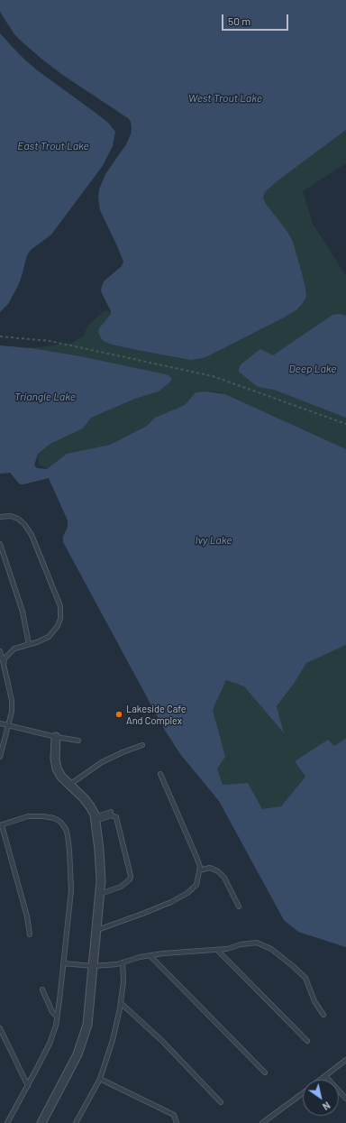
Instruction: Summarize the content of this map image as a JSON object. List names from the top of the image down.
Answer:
{
  "water": [
    "West Trout Lake",
    "East Trout Lake",
    "Deep Lake",
    "Triangle Lake",
    "Ivy Lake"
  ],
  "places": ["Lakeside Cafe And Complex"],
  "scale_bar": "50 m",
  "north": "bottom right"
}
